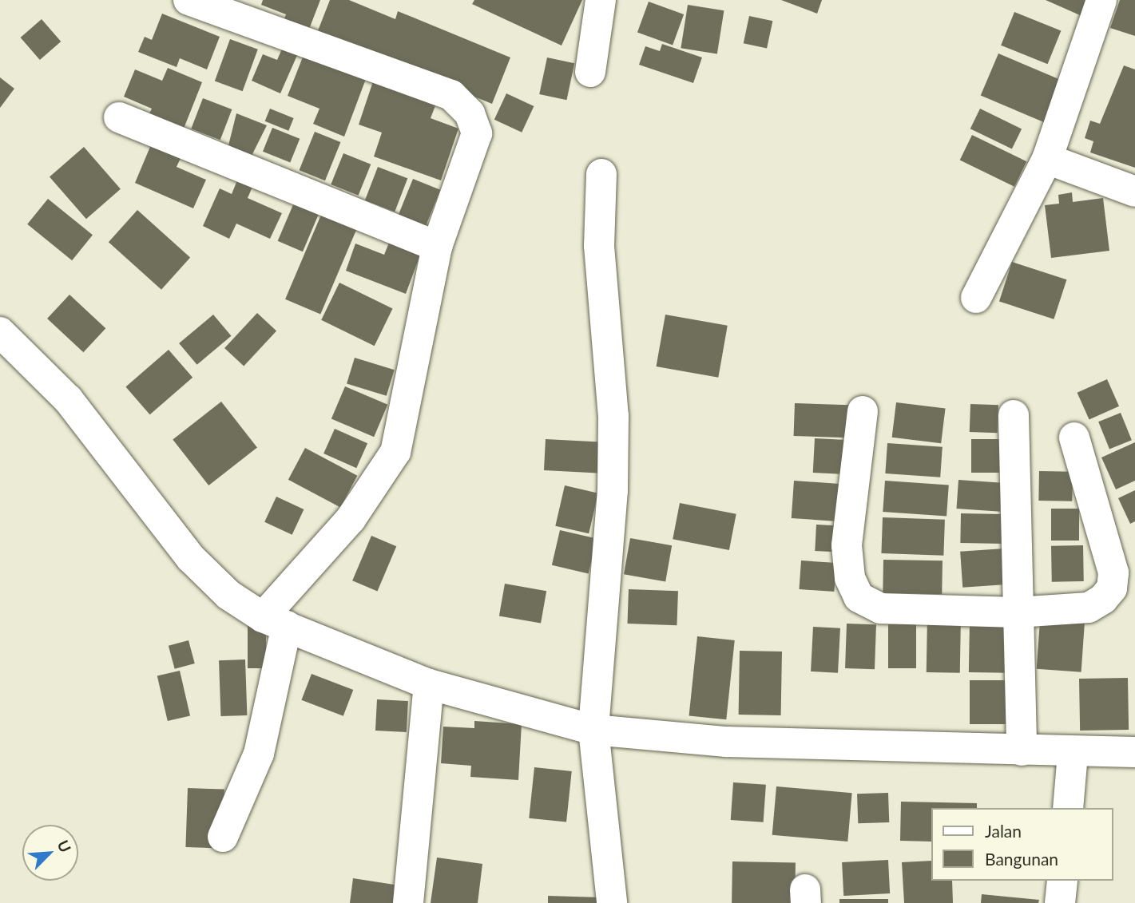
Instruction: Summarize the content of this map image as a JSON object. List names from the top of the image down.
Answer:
{
  "legend": ["Jalan", "Bangunan"],
  "north": "top right"
}
